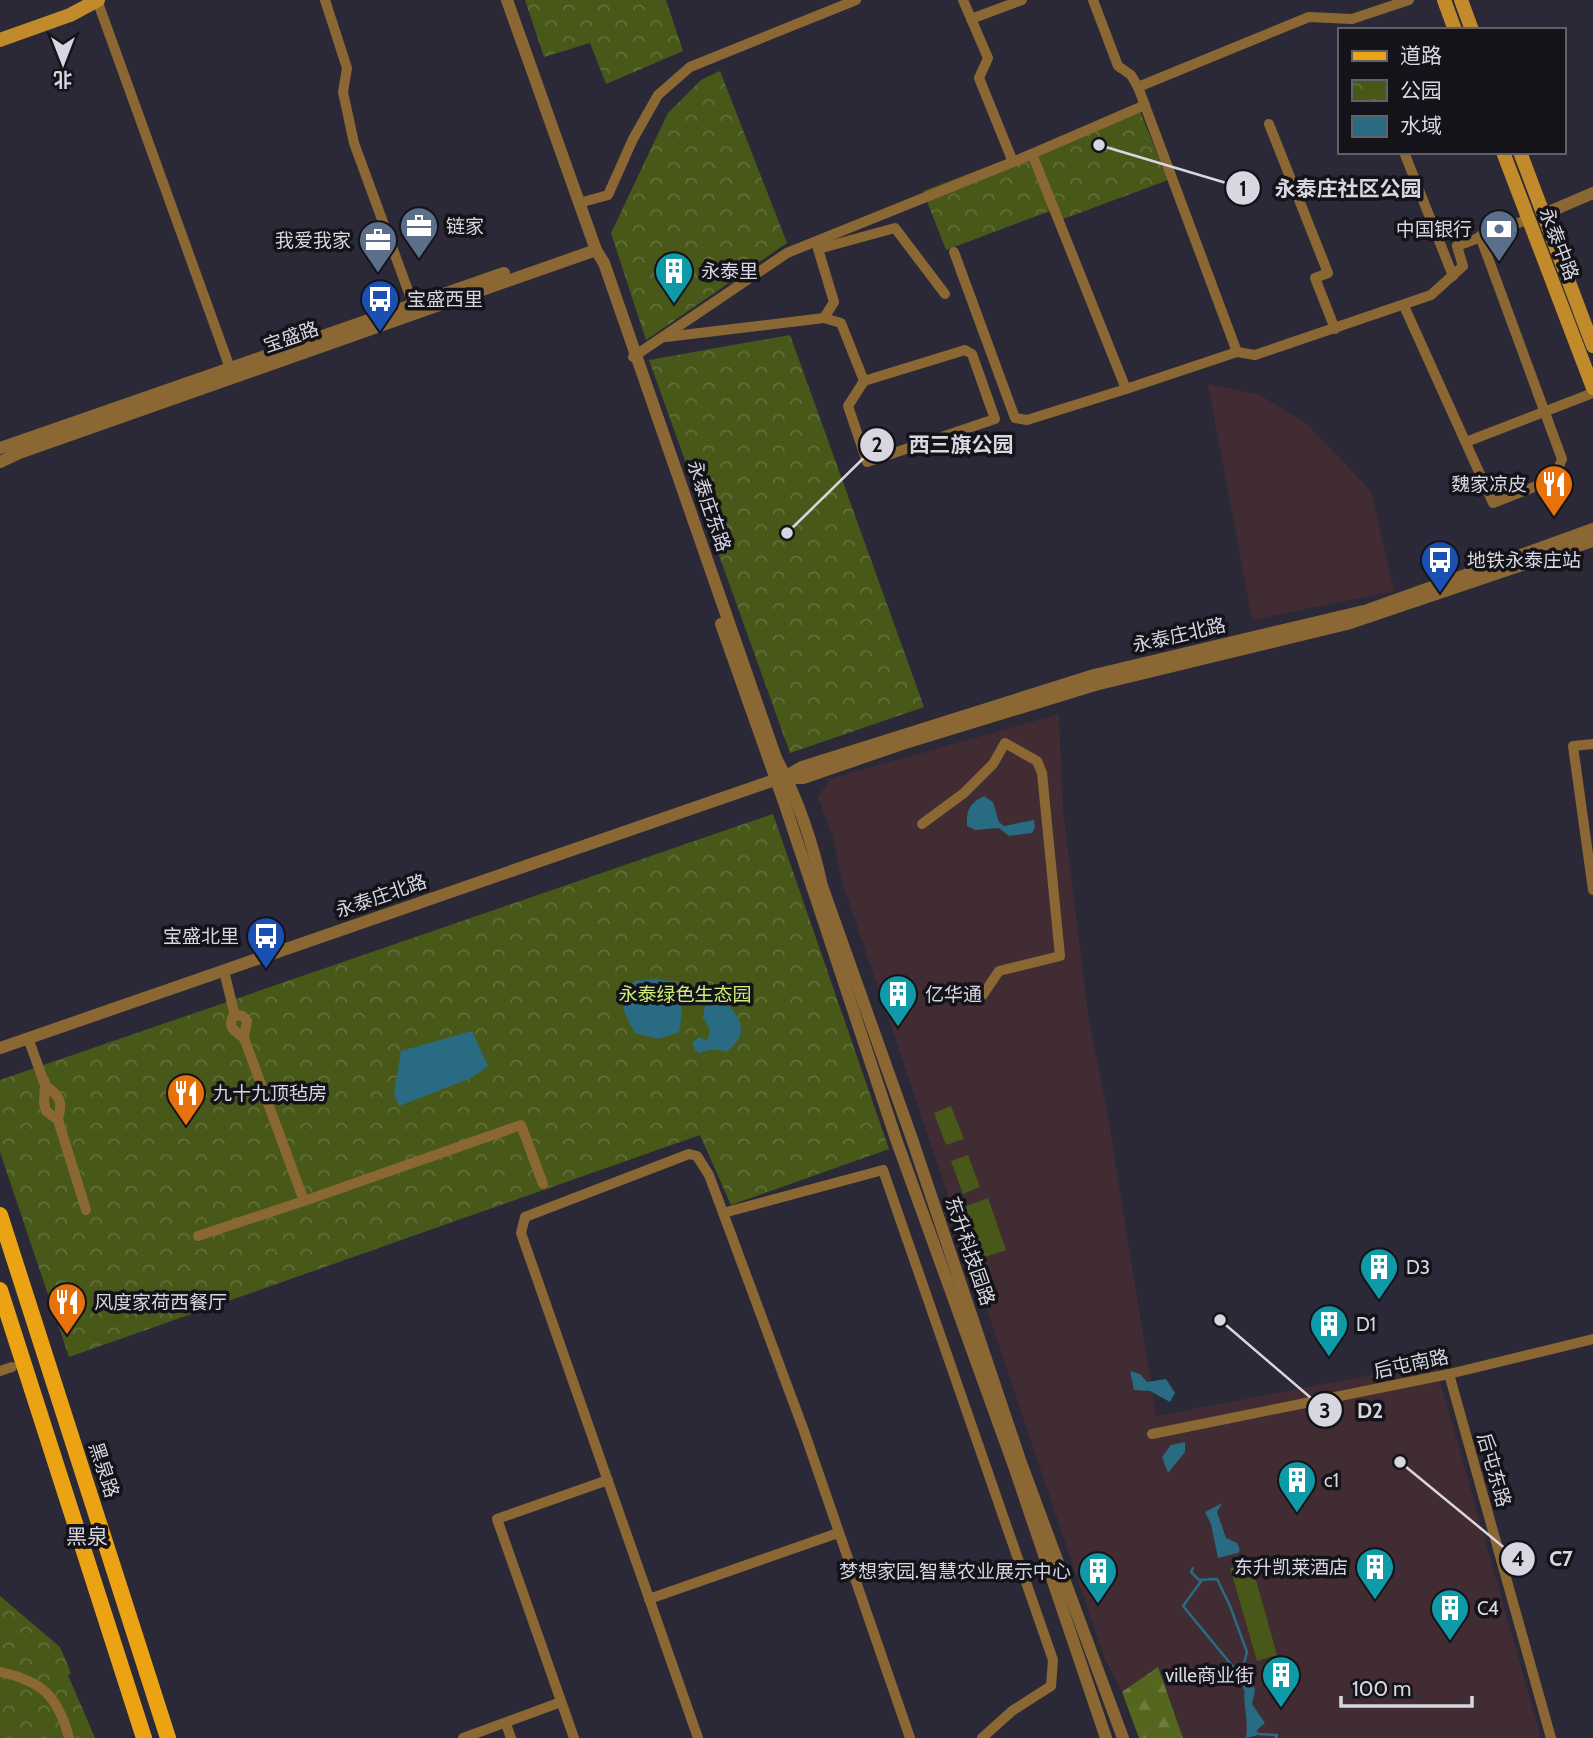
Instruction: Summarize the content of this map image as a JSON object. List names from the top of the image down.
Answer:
{
  "streets": {
    "main road": ["永泰中路", "黑泉路"],
    "street": [
      "宝盛路",
      "永泰庄东路",
      "永泰庄北路",
      "东升科技园路",
      "后屯南路",
      "后屯东路"
    ]
  },
  "crossings": [
    ["宝盛路", "永泰庄东路"],
    ["永泰庄东路", "永泰庄北路"],
    ["永泰庄东路", "东升科技园路"],
    ["永泰庄北路", "东升科技园路"],
    ["后屯南路", "后屯东路"]
  ],
  "districts": ["黑泉"],
  "parks": ["永泰绿色生态园"],
  "places": {
    "other": [
      "永泰庄社区公园",
      "西三旗公园",
      "D2",
      "C7"
    ],
    "office": ["链家", "我爱我家"],
    "bank": ["中国银行"],
    "building": [
      "永泰里",
      "亿华通",
      "D3",
      "D1",
      "c1",
      "东升凯莱酒店",
      "梦想家园.智慧农业展示中心",
      "C4",
      "ville商业街"
    ],
    "bus stop": ["宝盛西里", "地铁永泰庄站", "宝盛北里"],
    "restaurant": ["魏家凉皮", "九十九顶毡房", "风度家荷西餐厅"]
  },
  "legend": ["道路", "公园", "水域"],
  "scale_bar": "100 m",
  "north": "bottom"
}
